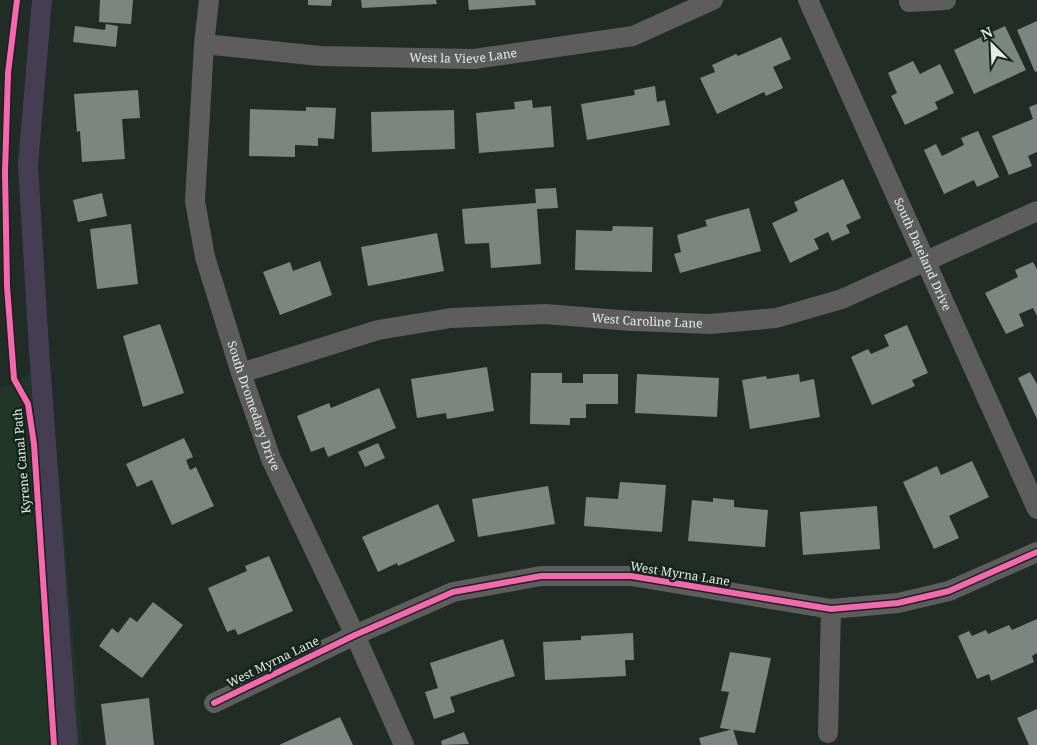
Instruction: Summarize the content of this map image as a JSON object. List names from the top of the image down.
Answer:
{
  "streets": {
    "street": [
      "West la Vieve Lane",
      "South Dateland Drive",
      "West Caroline Lane",
      "South Dromedary Drive",
      "West Myrna Lane"
    ],
    "cycle path": ["Kyrene Canal Path"]
  },
  "crossings": [
    ["West la Vieve Lane", "South Dromedary Drive"],
    ["South Dateland Drive", "West Caroline Lane"],
    ["West Caroline Lane", "South Dromedary Drive"],
    ["South Dromedary Drive", "West Myrna Lane"]
  ],
  "north": "top left"
}
